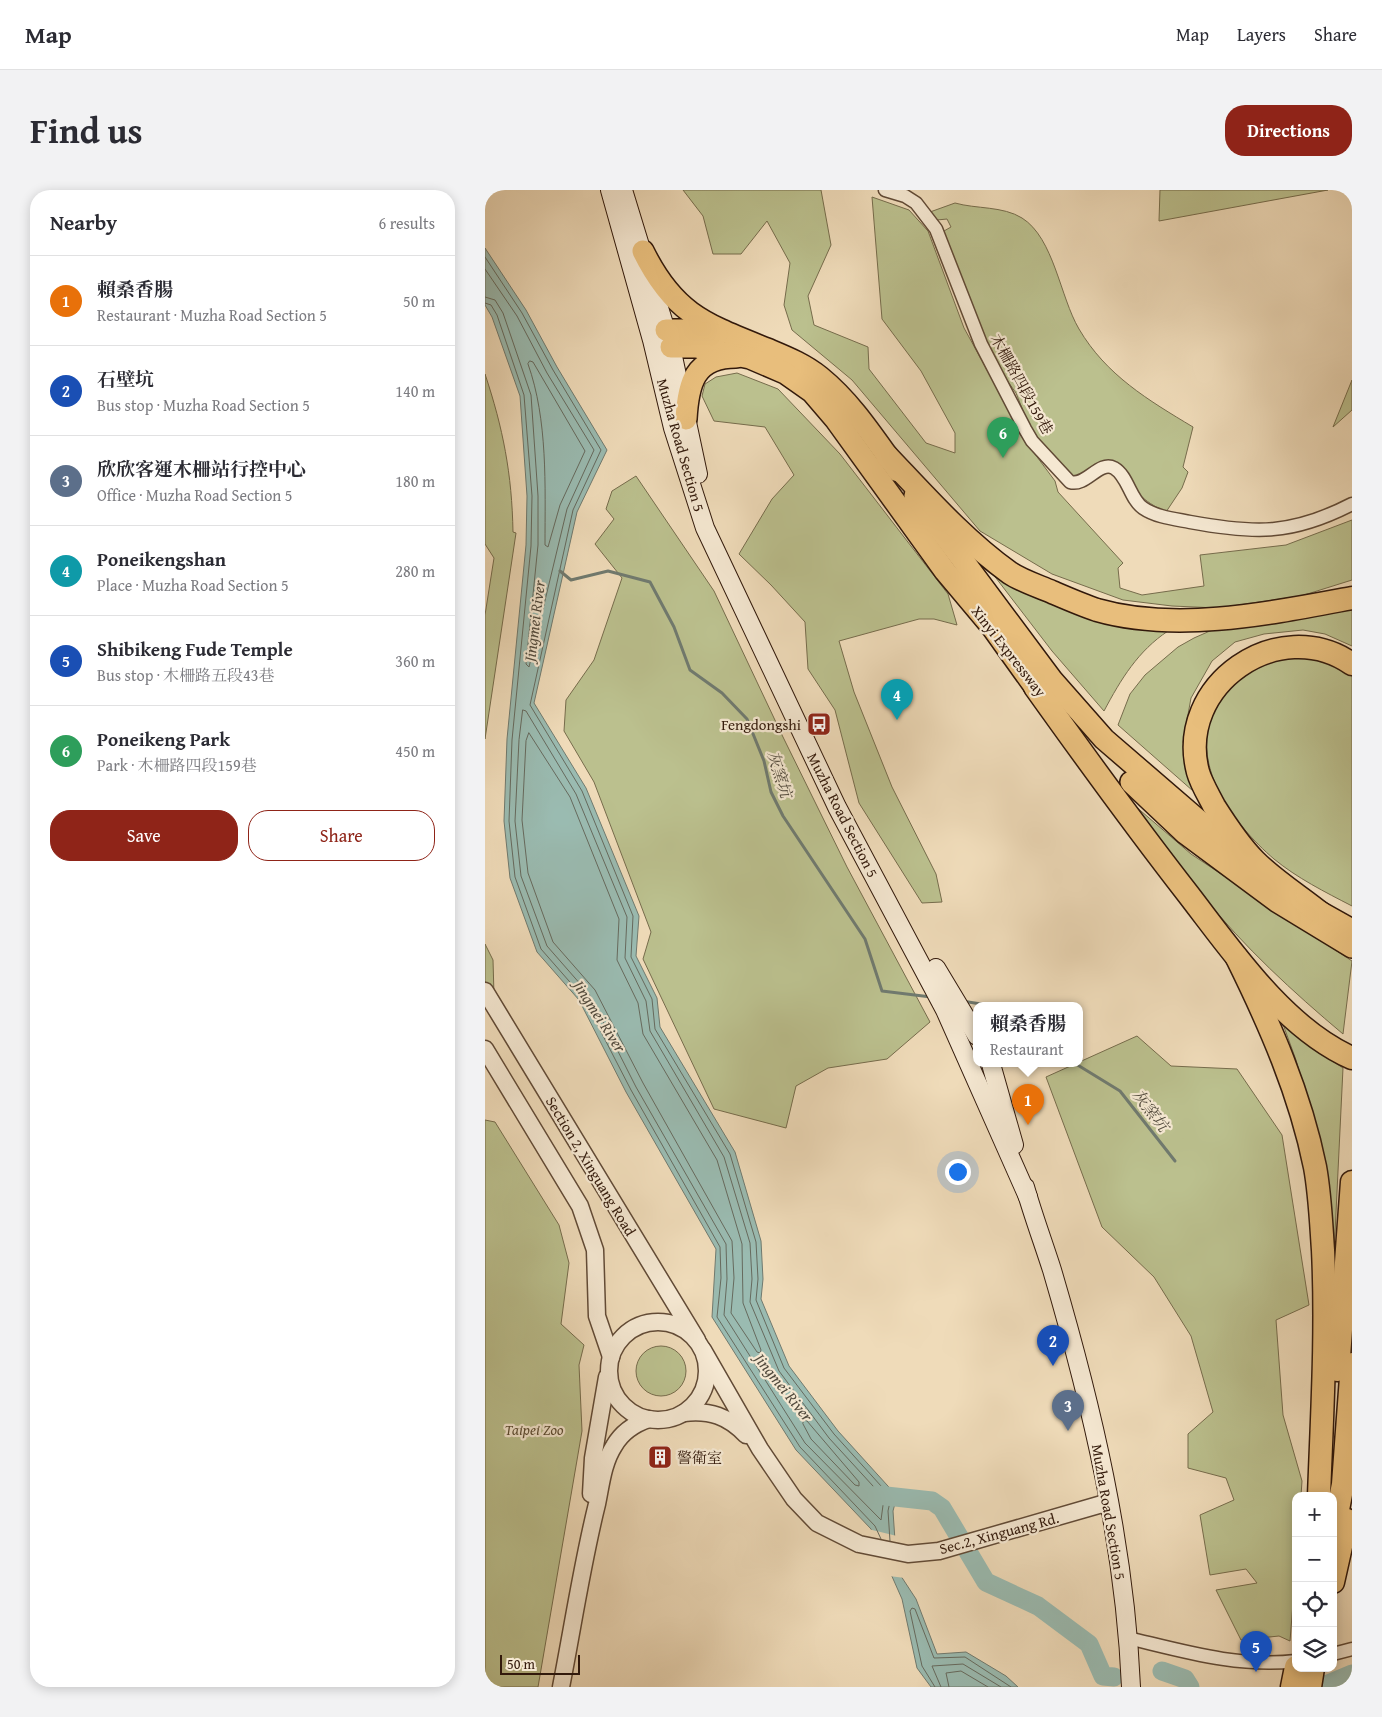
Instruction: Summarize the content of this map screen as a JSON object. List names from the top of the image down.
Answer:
{
  "streets": {
    "highway": ["Xinyi Expressway"],
    "main road": ["Muzha Road Section 5"],
    "street": ["木柵路四段159巷", "Section 2, Xinguang Road", "Sec.2, Xinguang Rd."]
  },
  "crossings": [
    ["Muzha Road Section 5", "Sec.2, Xinguang Rd."],
    ["Section 2, Xinguang Road", "Sec.2, Xinguang Rd."]
  ],
  "water": ["Jingmei River", "灰窯坑"],
  "parks": ["Taipei Zoo"],
  "places": {
    "bus stop": ["Fengdongshi"],
    "building": ["警衛室"]
  },
  "scale_bar": "50 m",
  "page": {
    "header": "Map",
    "nav": ["Map", "Layers", "Share"],
    "title": "Find us",
    "buttons": [
      "Directions",
      ["Save", "Share"]
    ],
    "heading": ["Nearby", "6 results"],
    "list": [
      {
        "mark": "1",
        "name": "賴桑香腸",
        "note": "Restaurant · Muzha Road Section 5",
        "value": "50 m"
      },
      {
        "mark": "2",
        "name": "石壁坑",
        "note": "Bus stop · Muzha Road Section 5",
        "value": "140 m"
      },
      {
        "mark": "3",
        "name": "欣欣客運木柵站行控中心",
        "note": "Office · Muzha Road Section 5",
        "value": "180 m"
      },
      {
        "mark": "4",
        "name": "Poneikengshan",
        "note": "Place · Muzha Road Section 5",
        "value": "280 m"
      },
      {
        "mark": "5",
        "name": "Shibikeng Fude Temple",
        "note": "Bus stop · 木柵路五段43巷",
        "value": "360 m"
      },
      {
        "mark": "6",
        "name": "Poneikeng Park",
        "note": "Park · 木柵路四段159巷",
        "value": "450 m"
      }
    ],
    "pins": [
      "6",
      "4",
      "1",
      "2",
      "3",
      "5"
    ],
    "popup": ["賴桑香腸", "Restaurant"],
    "map_buttons": ["+", "−"],
    "scale": "50 m"
  }
}
